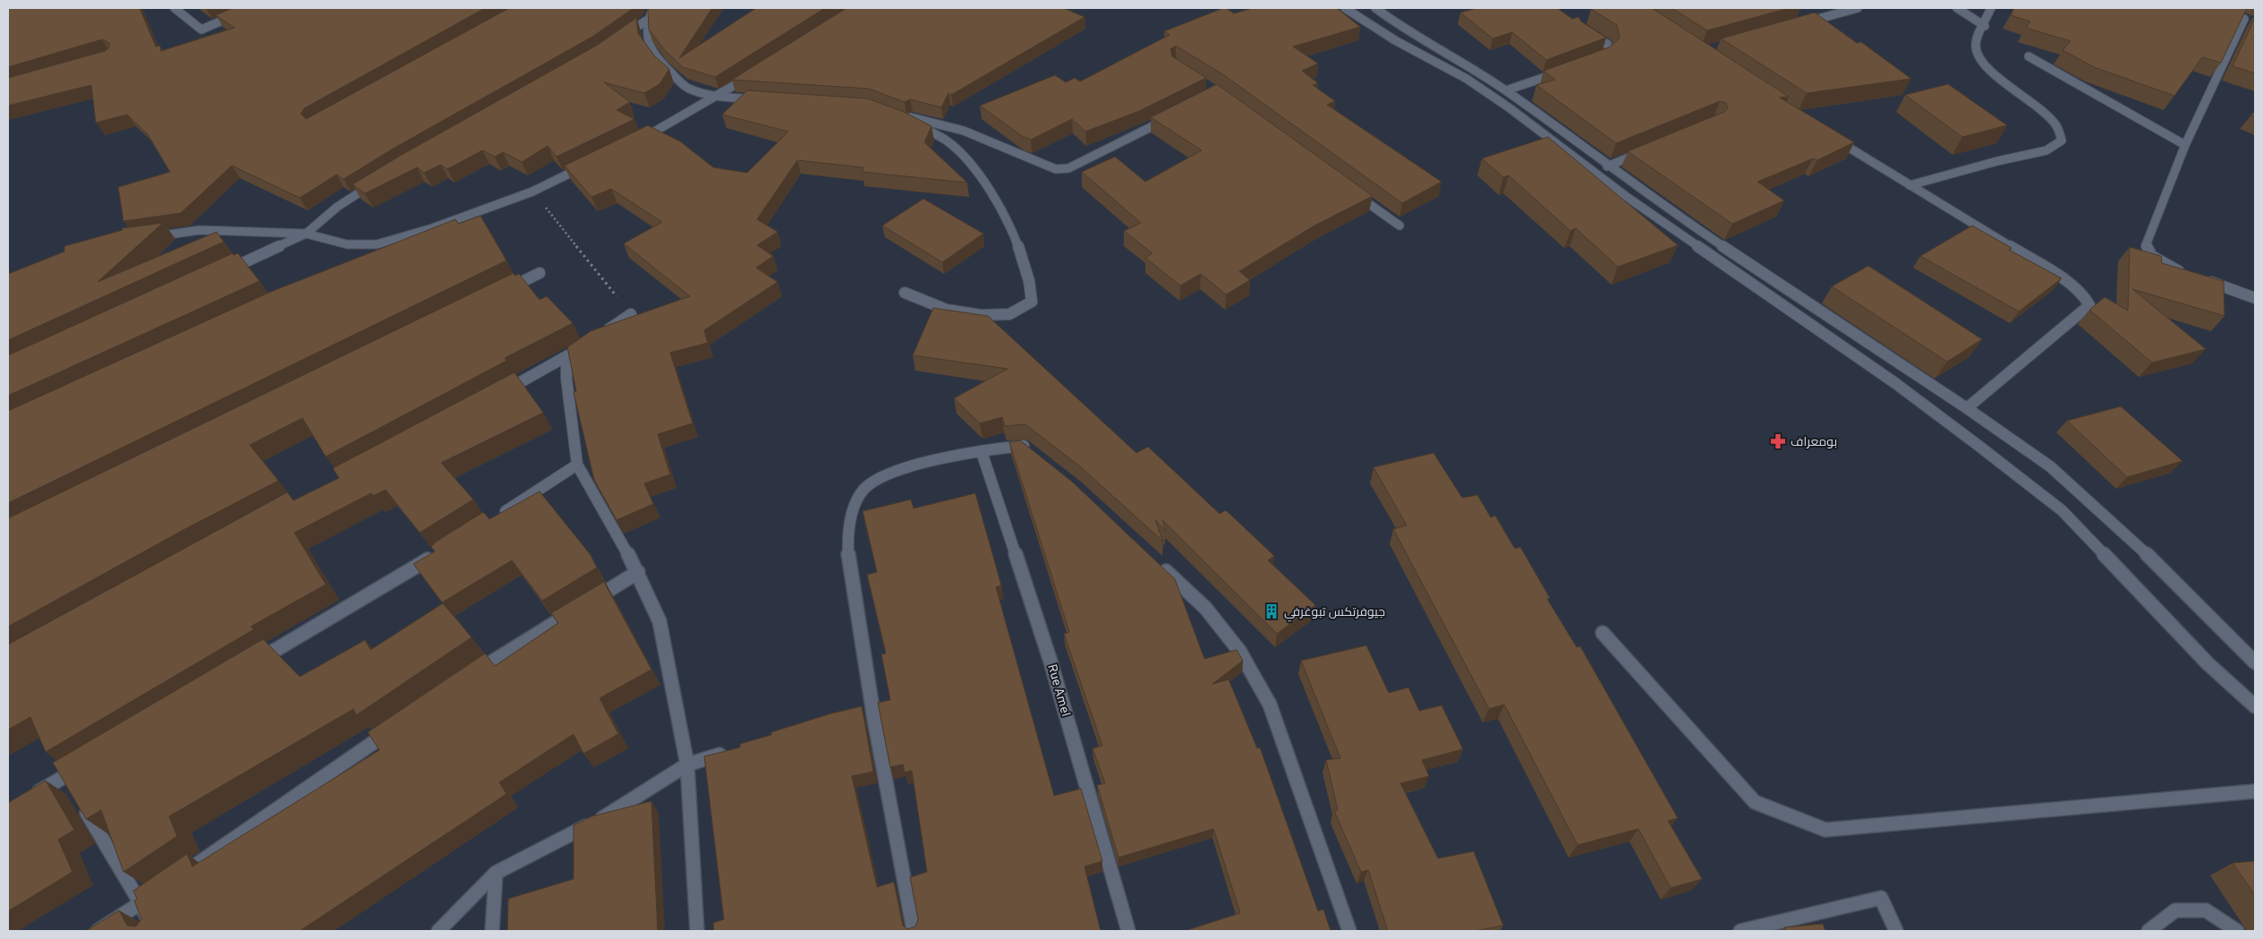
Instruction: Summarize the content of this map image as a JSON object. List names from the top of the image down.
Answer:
{
  "streets": {
    "street": ["Rue Amel"]
  },
  "places": {
    "pharmacy": ["بومعراف"],
    "building": ["جيوفرتكس تبوغرفي"]
  }
}
